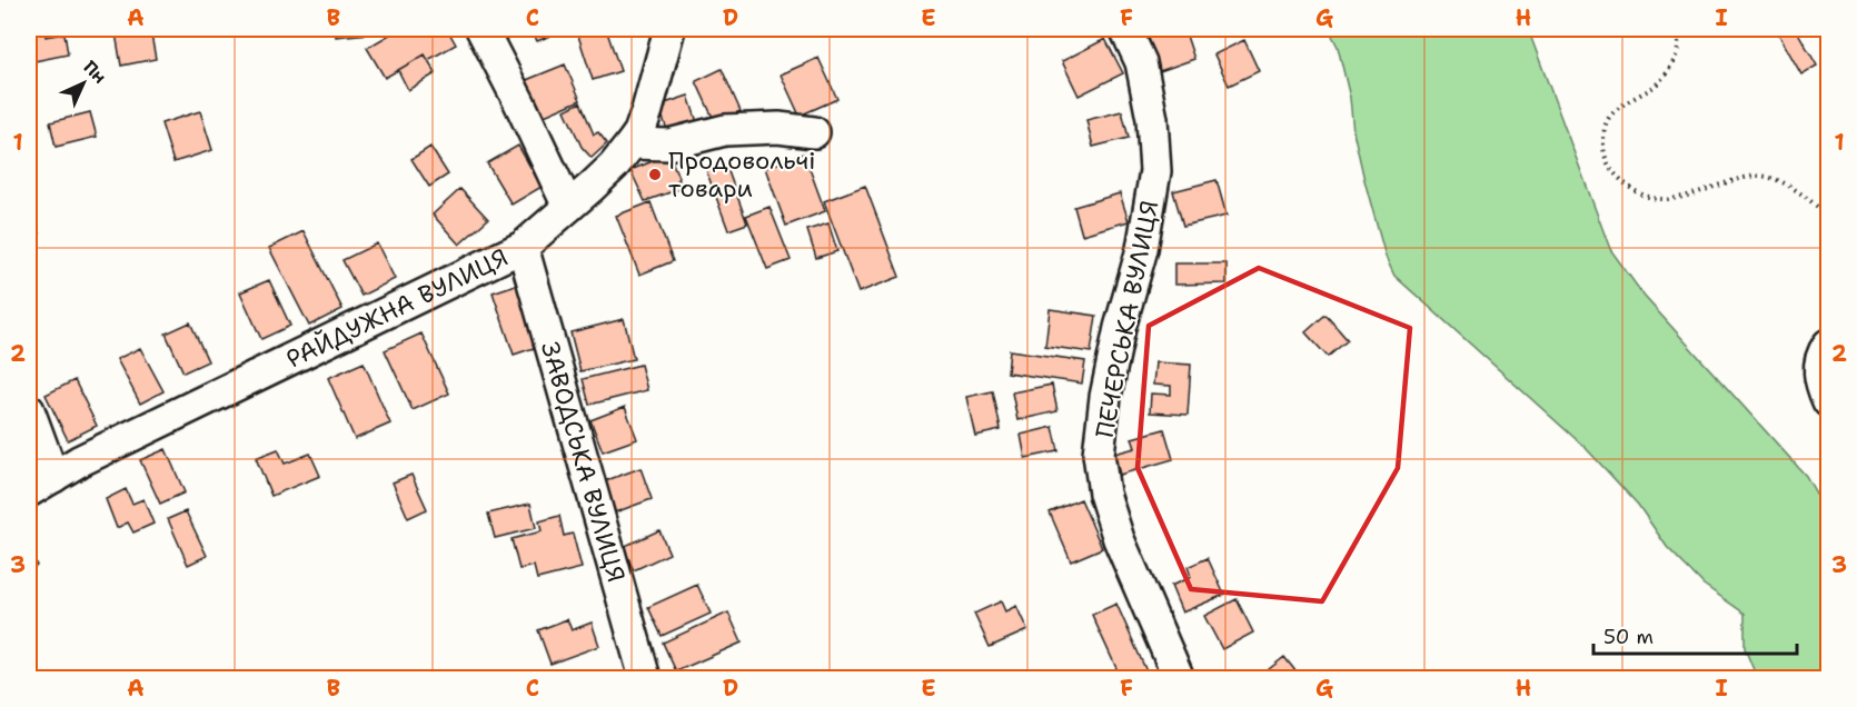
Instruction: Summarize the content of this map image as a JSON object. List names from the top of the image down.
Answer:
{
  "streets": {
    "street": ["РАЙДУЖНА ВУЛИЦЯ", "ПЕЧЕРСЬКА ВУЛИЦЯ", "ЗАВОДСЬКА ВУЛИЦЯ"]
  },
  "crossings": [
    ["РАЙДУЖНА ВУЛИЦЯ", "ЗАВОДСЬКА ВУЛИЦЯ"]
  ],
  "places": ["Продовольчі товари"],
  "scale_bar": "50 m",
  "north": "top right",
  "grid": {
    "columns": [
      "A",
      "B",
      "C",
      "D",
      "E",
      "F",
      "G",
      "H",
      "I"
    ],
    "rows": ["1", "2", "3"]
  }
}
